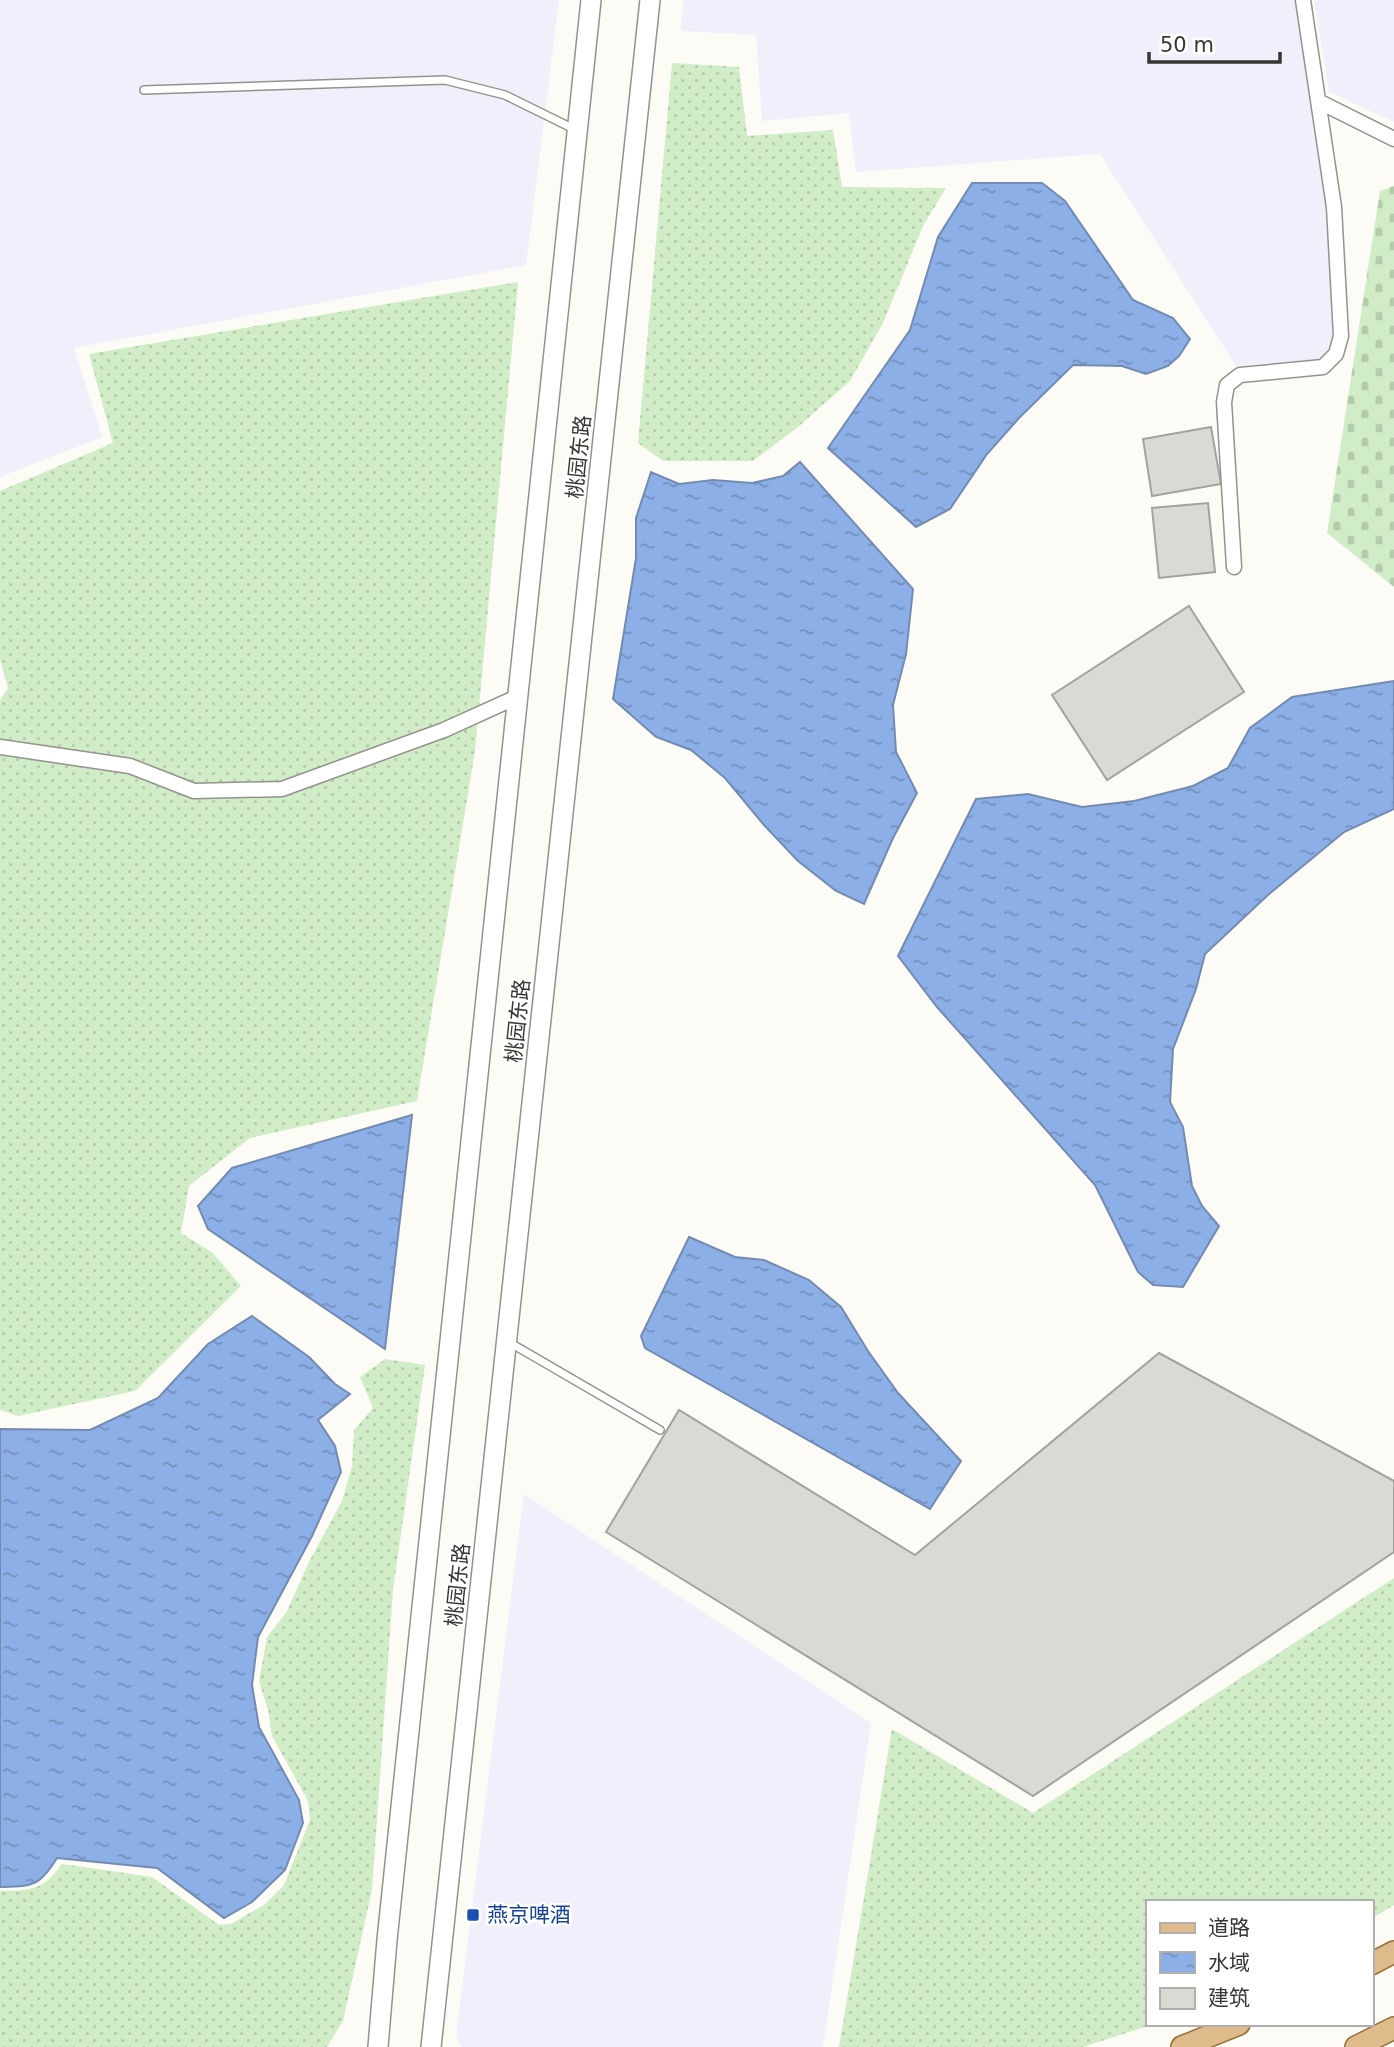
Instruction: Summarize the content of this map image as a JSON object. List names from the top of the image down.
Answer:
{
  "streets": {
    "main road": ["桃园东路"]
  },
  "places": {
    "transit": ["燕京啤酒"]
  },
  "legend": ["道路", "水域", "建筑"],
  "scale_bar": "50 m"
}
